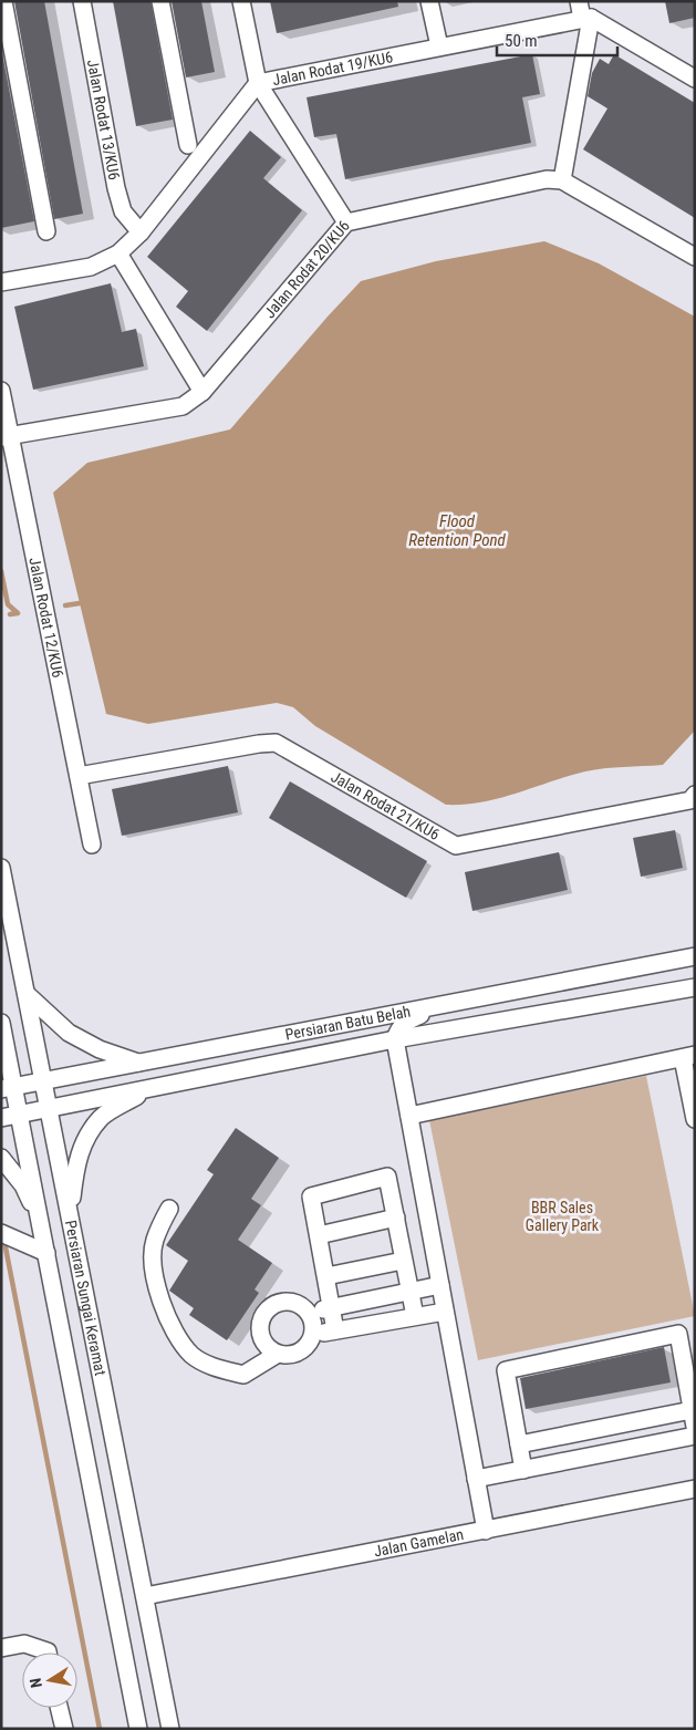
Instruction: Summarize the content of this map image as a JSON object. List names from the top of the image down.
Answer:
{
  "streets": {
    "street": [
      "Jalan Rodat 19/KU6",
      "Jalan Rodat 13/KU6",
      "Jalan Rodat 20/KU6",
      "Jalan Rodat 12/KU6",
      "Jalan Rodat 21/KU6",
      "Persiaran Batu Belah",
      "Persiaran Sungai Keramat",
      "Jalan Gamelan"
    ]
  },
  "crossings": [
    ["Jalan Rodat 19/KU6", "Jalan Rodat 13/KU6"],
    ["Jalan Rodat 20/KU6", "Jalan Rodat 12/KU6"],
    ["Jalan Rodat 12/KU6", "Jalan Rodat 21/KU6"],
    ["Persiaran Batu Belah", "Persiaran Sungai Keramat"],
    ["Persiaran Sungai Keramat", "Jalan Gamelan"]
  ],
  "water": ["Flood Retention Pond"],
  "parks": ["BBR Sales Gallery Park"],
  "scale_bar": "50 m",
  "north": "left"
}
